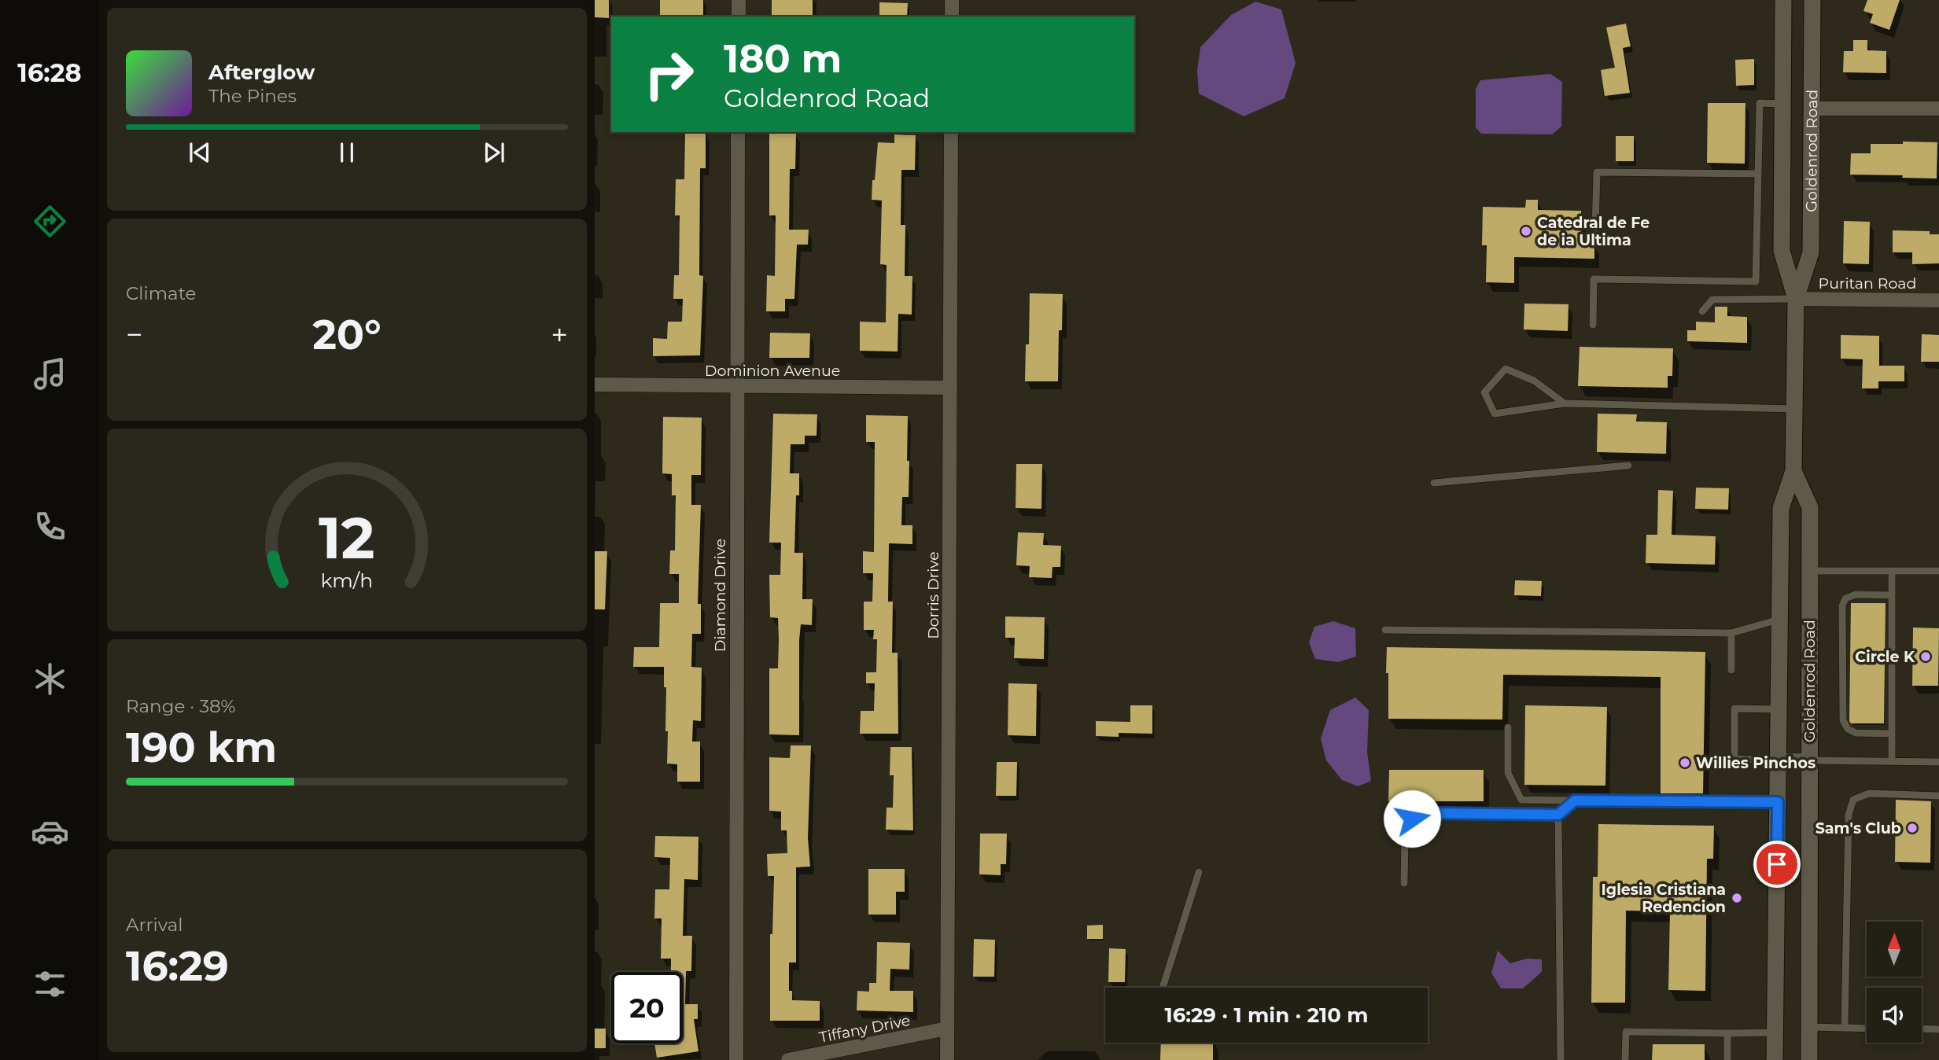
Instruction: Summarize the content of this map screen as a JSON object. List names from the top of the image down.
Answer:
{
  "streets": {
    "main road": ["Goldenrod Road"],
    "street": [
      "Puritan Road",
      "Dominion Avenue",
      "Diamond Drive",
      "Dorris Drive",
      "Tiffany Drive"
    ]
  },
  "crossings": [
    ["Goldenrod Road", "Puritan Road"],
    ["Dominion Avenue", "Diamond Drive"],
    ["Dominion Avenue", "Dorris Drive"],
    ["Dorris Drive", "Tiffany Drive"]
  ],
  "places": [
    "Catedral de Fe de ia Ultima",
    "Circle K",
    "Willies Pinchos",
    "Sam's Club",
    "Iglesia Cristiana Redencion"
  ],
  "north": "top",
  "page": {
    "tabs": "16:28",
    "turn": ["180 m", "Goldenrod Road"],
    "song": ["Afterglow", "The Pines"],
    "tile": [
      "Climate",
      ["Range · 38%", "190 km"],
      ["Arrival", "16:29"]
    ],
    "heat": ["−", "20°", "+"],
    "limit": "20",
    "trip": "16:29 · 1 min · 210 m",
    "gauge": ["12", "km/h"]
  }
}
